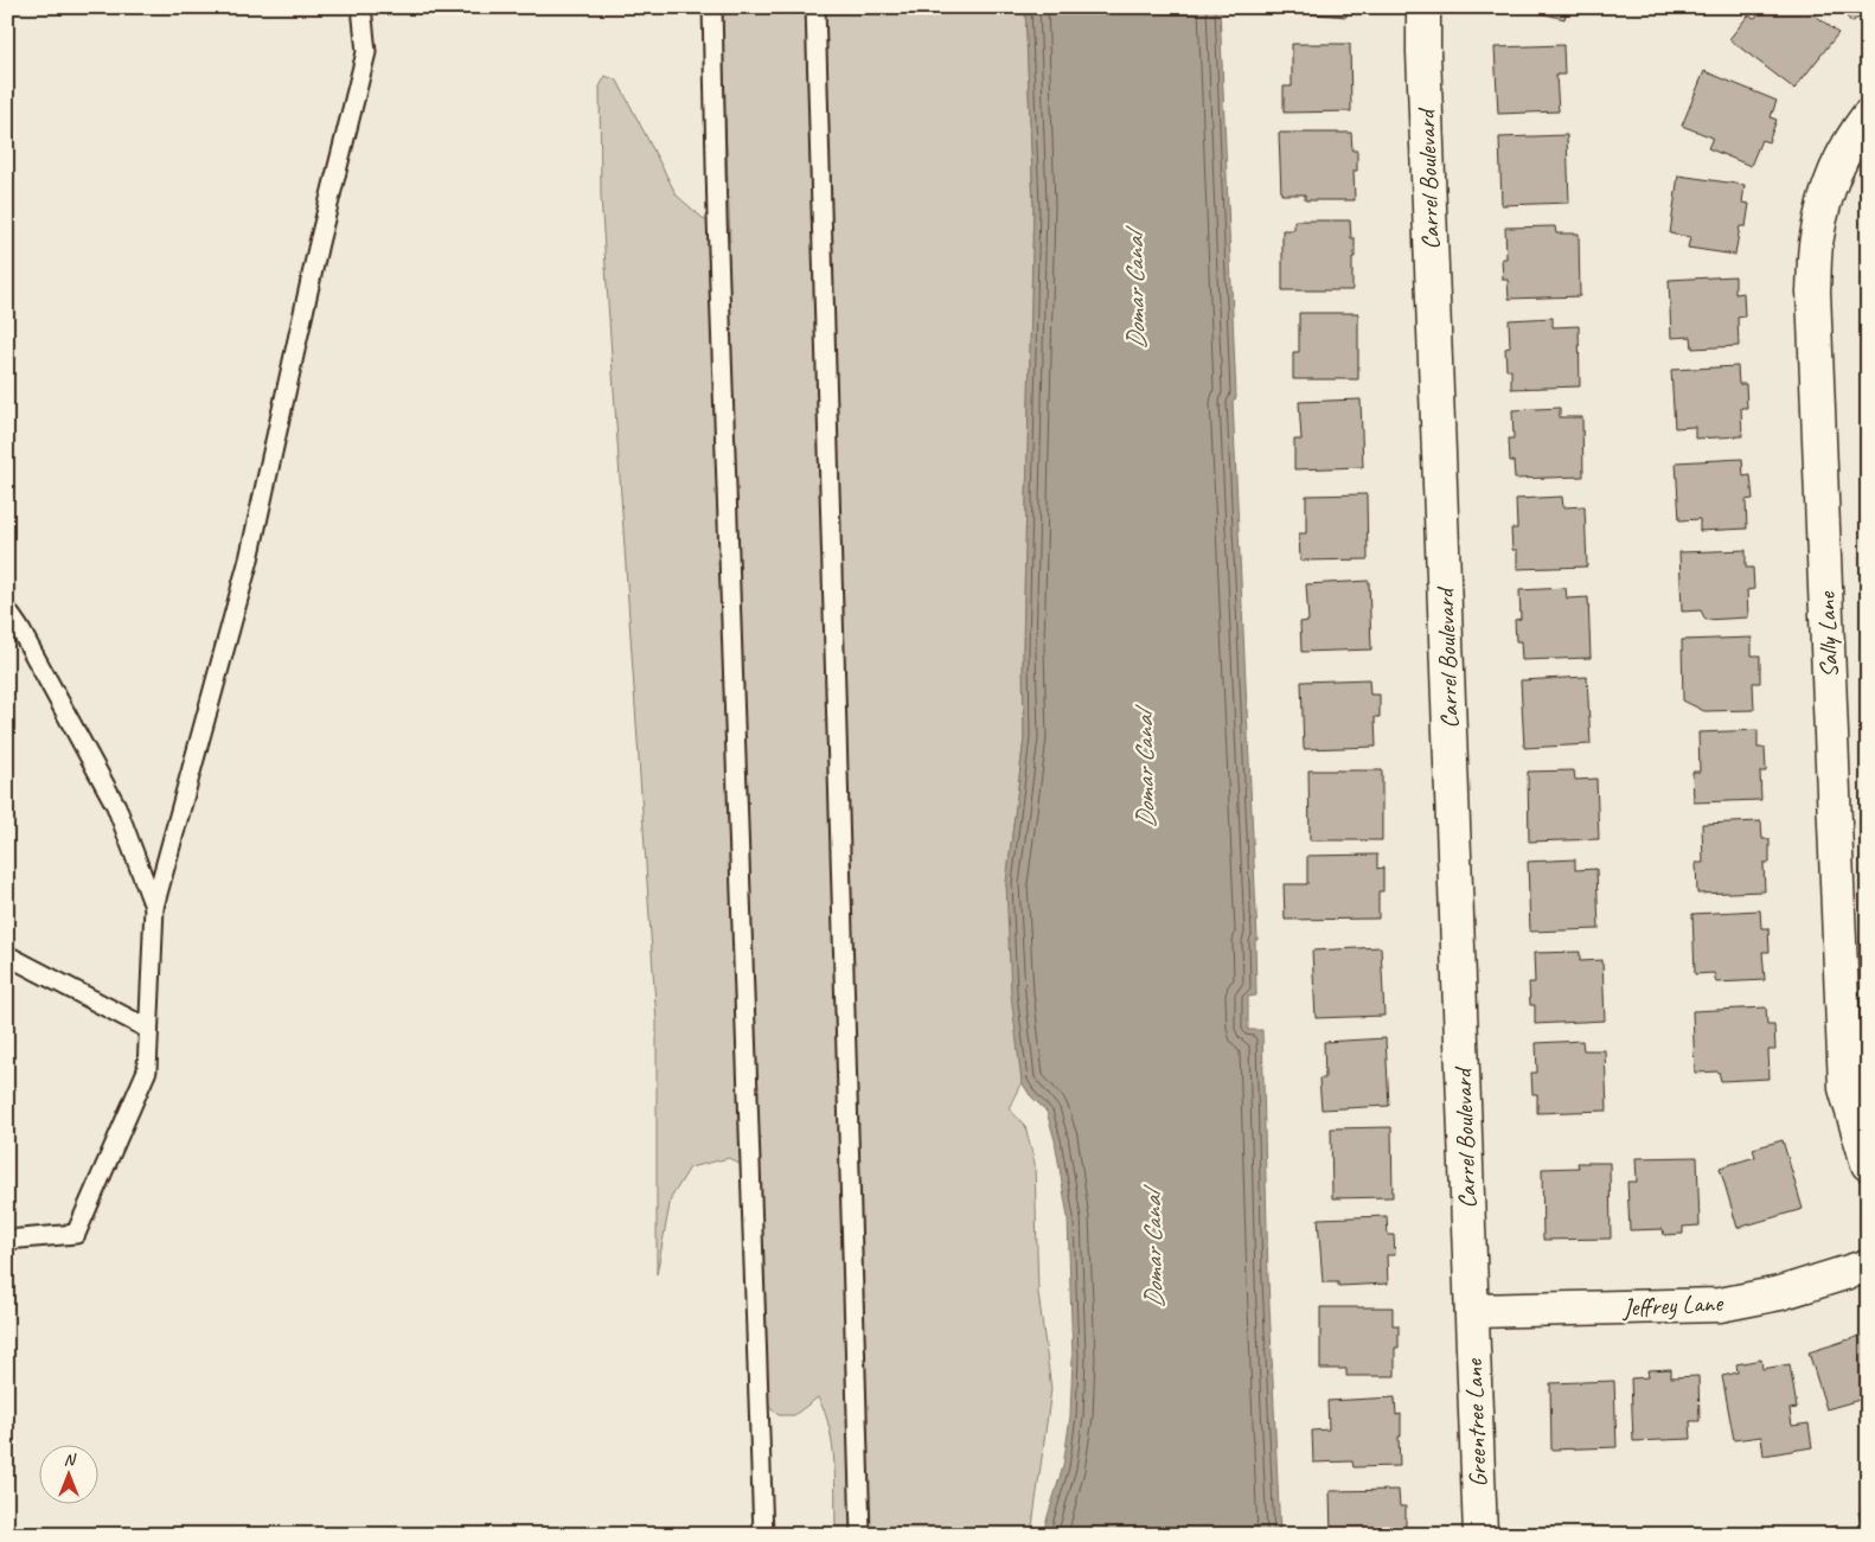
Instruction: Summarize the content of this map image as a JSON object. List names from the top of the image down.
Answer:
{
  "streets": {
    "street": [
      "Carrel Boulevard",
      "Sally Lane",
      "Jeffrey Lane",
      "Greentree Lane"
    ]
  },
  "crossings": [
    ["Carrel Boulevard", "Jeffrey Lane"],
    ["Carrel Boulevard", "Greentree Lane"],
    ["Jeffrey Lane", "Greentree Lane"]
  ],
  "water": ["Domar Canal"],
  "north": "top"
}
